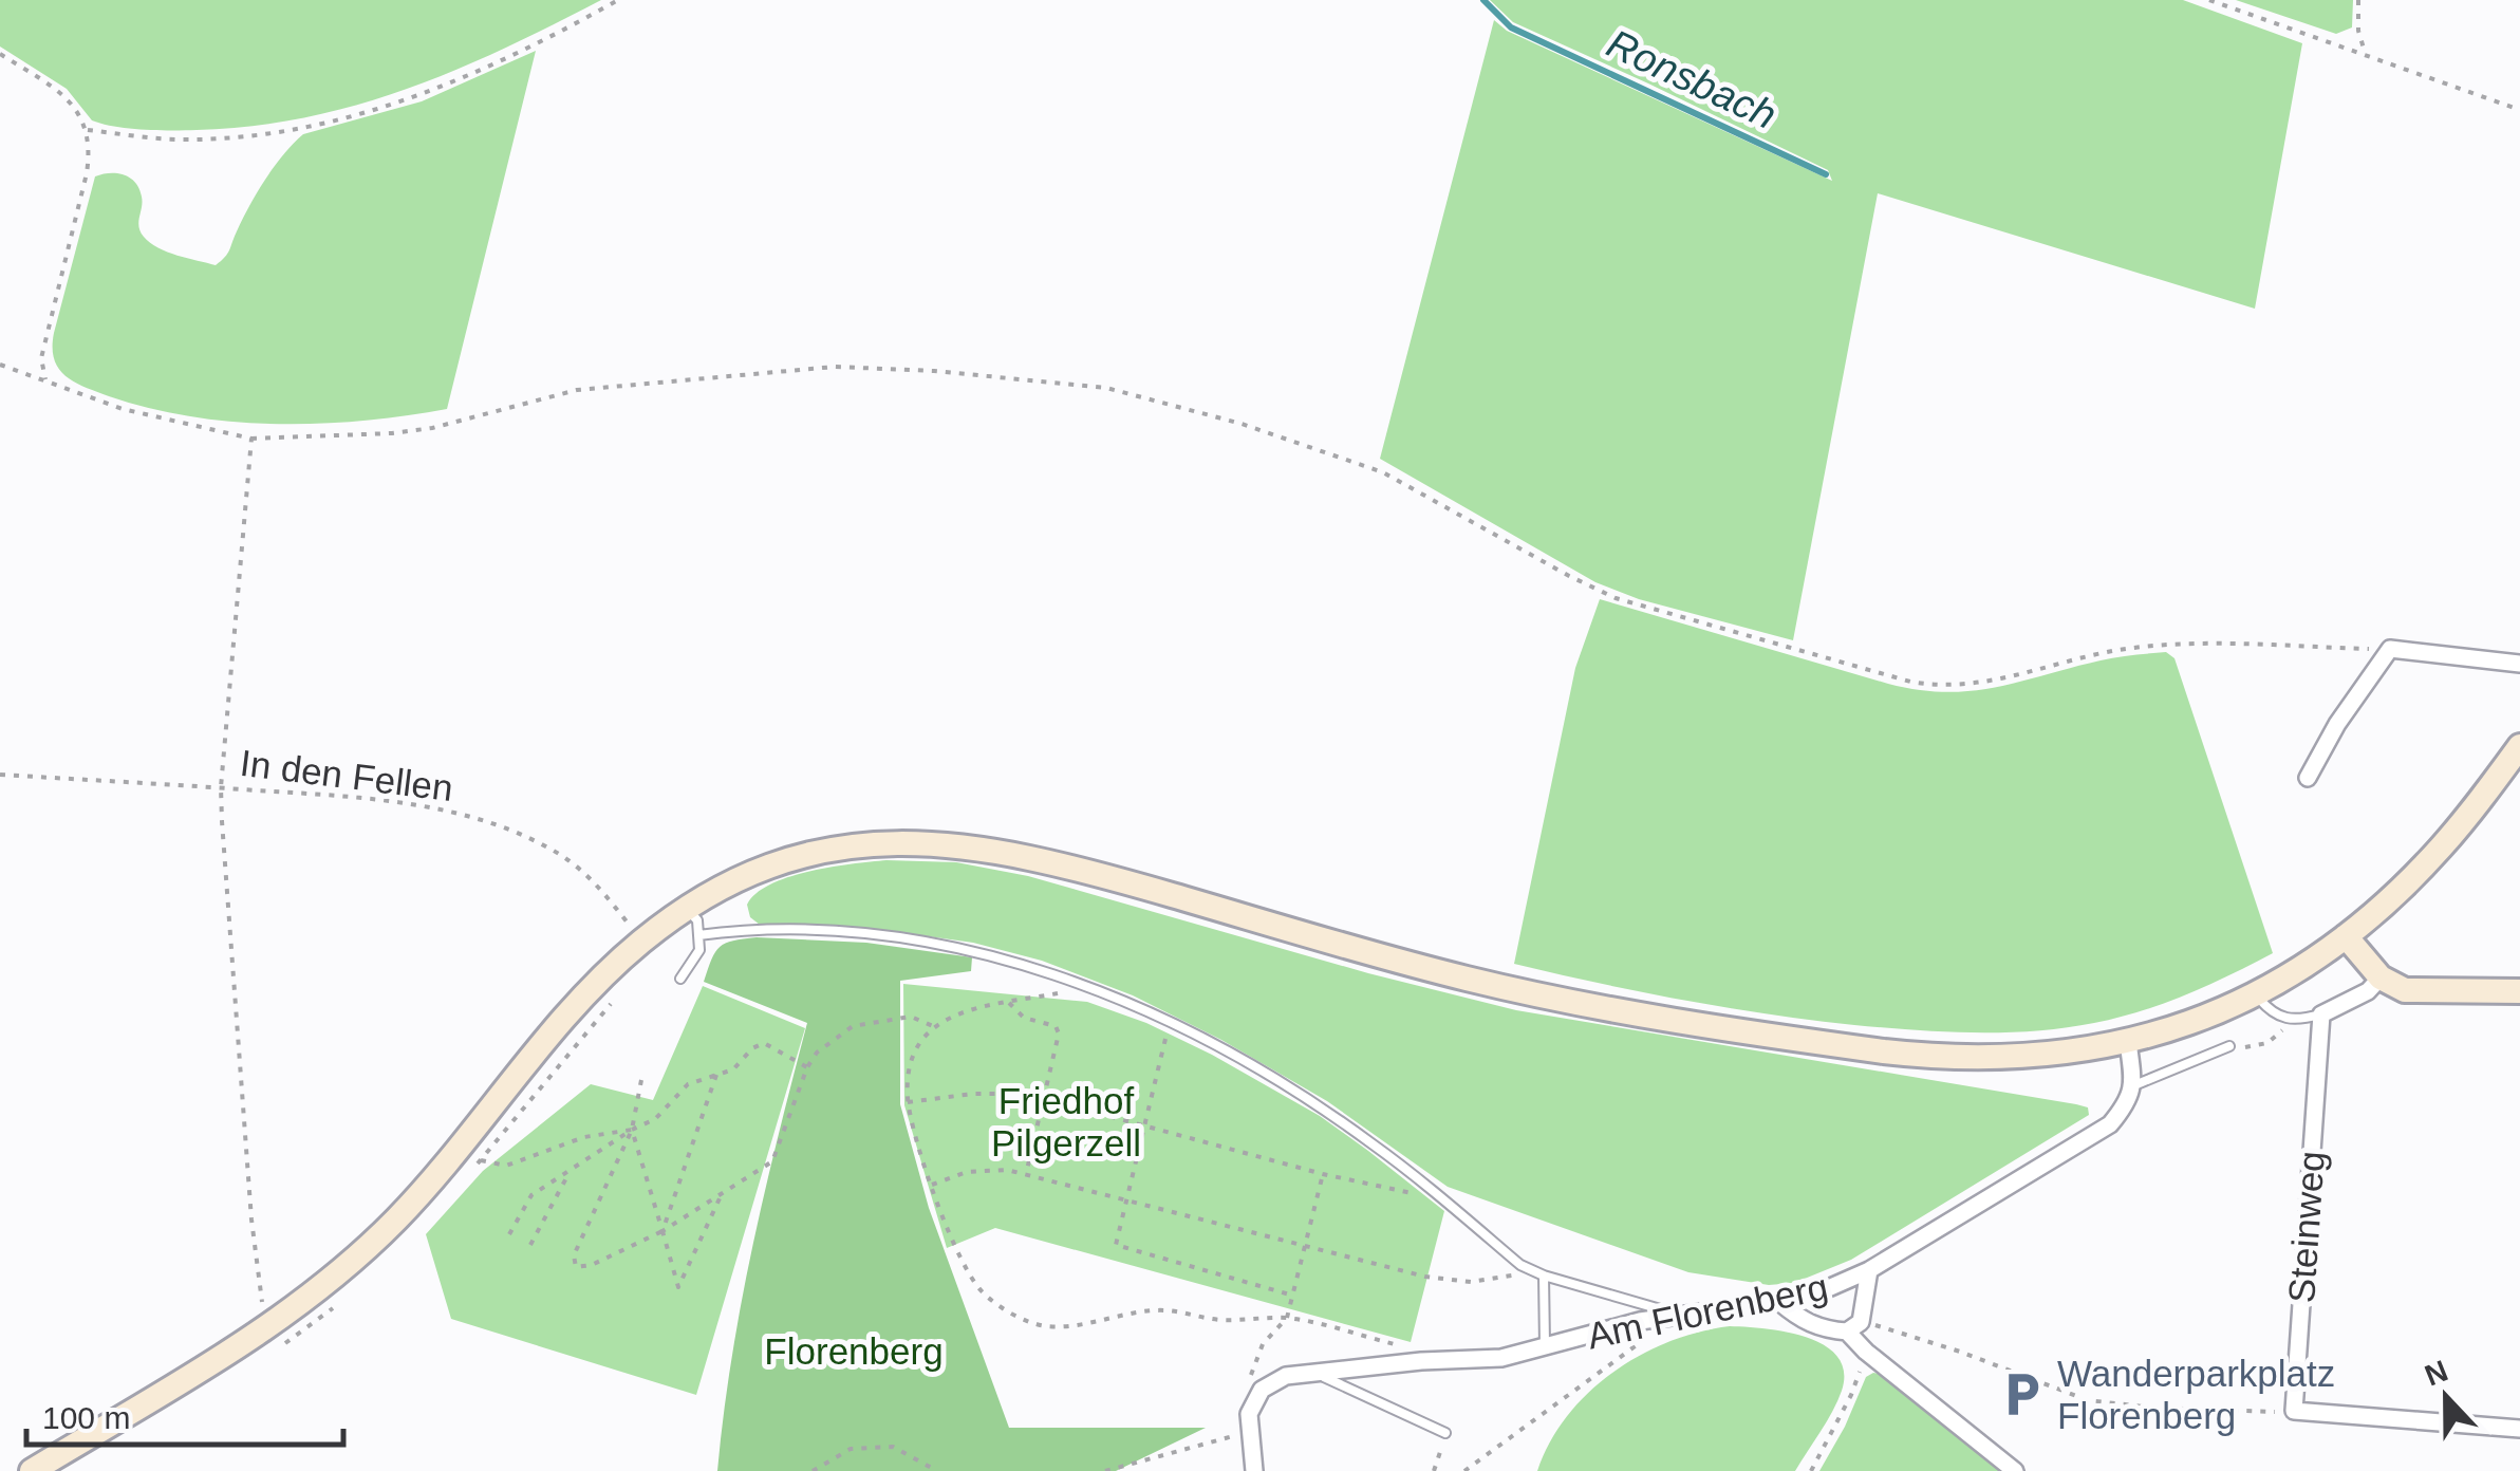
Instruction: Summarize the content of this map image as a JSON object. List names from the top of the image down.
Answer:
{
  "streets": {
    "street": ["Steinweg", "Am Florenberg"],
    "path": ["In den Fellen"]
  },
  "water": ["Ronsbach"],
  "parks": ["Friedhof Pilgerzell", "Florenberg"],
  "places": {
    "parking": ["Wanderparkplatz Florenberg"]
  },
  "scale_bar": "100 m",
  "north": "top"
}
